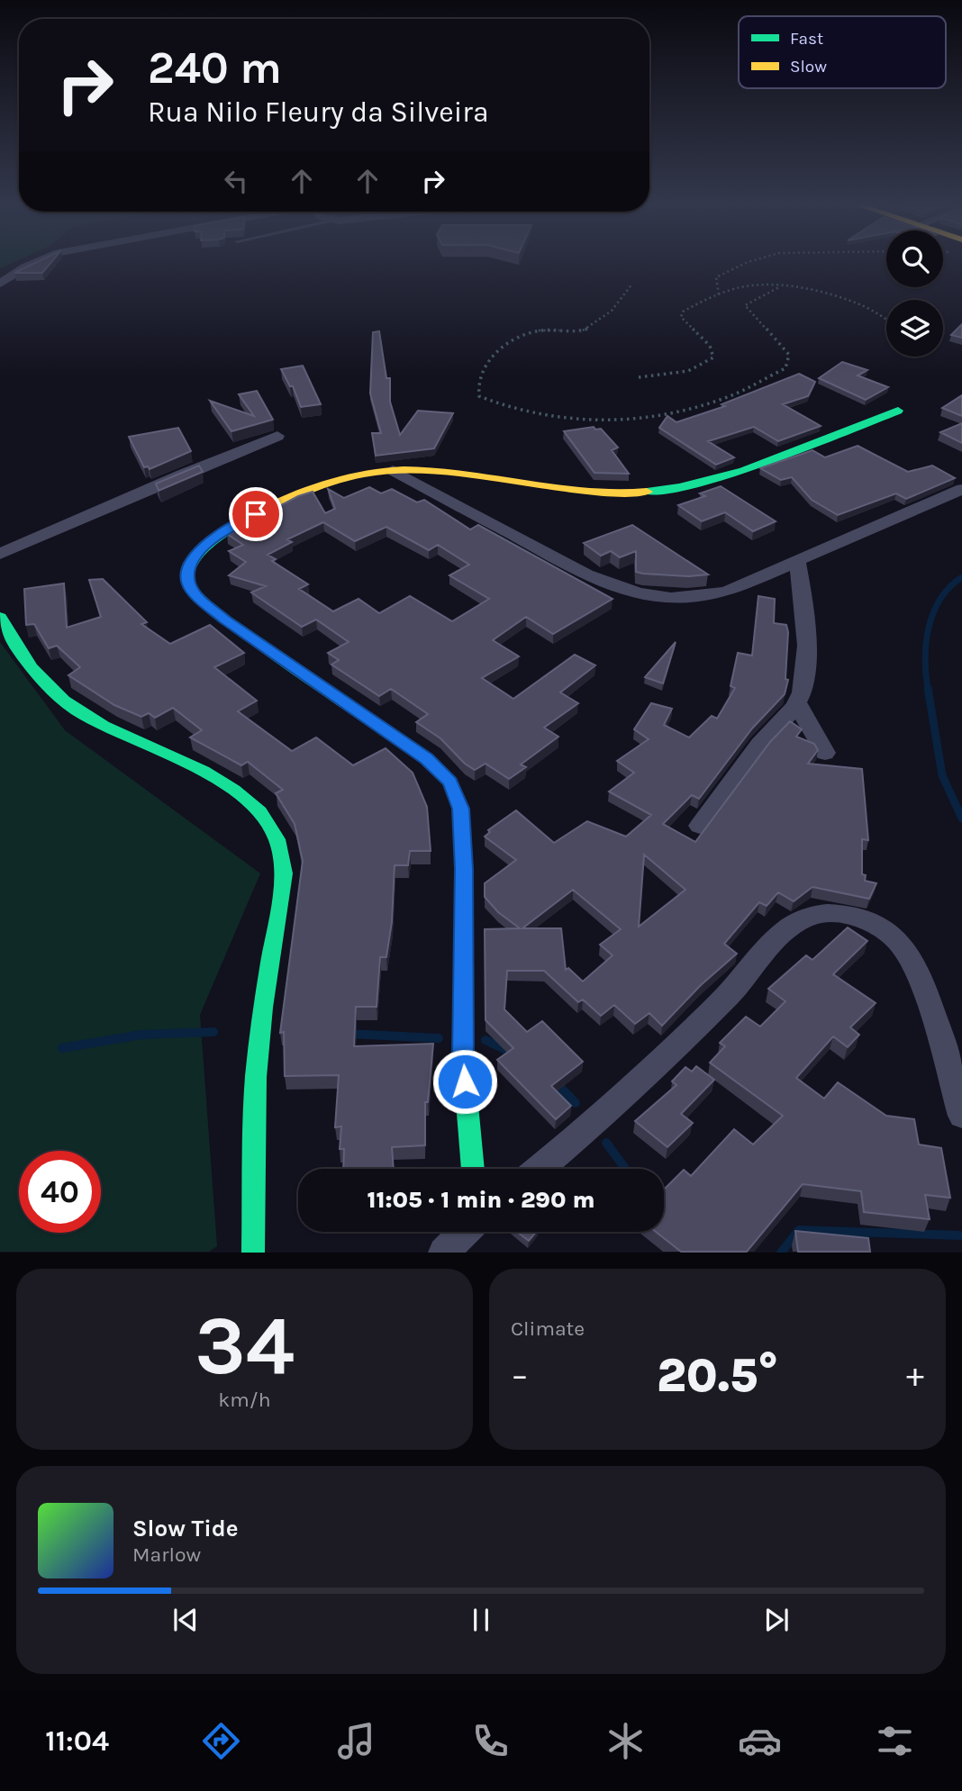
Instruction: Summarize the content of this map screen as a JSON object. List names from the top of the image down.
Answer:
{
  "legend": ["Fast", "Slow"],
  "page": {
    "turn": ["240 m", "Rua Nilo Fleury da Silveira"],
    "limit": "40",
    "trip": "11:05 · 1 min · 290 m",
    "tile": [
      ["34", "km/h"],
      "Climate"
    ],
    "heat": ["−", "20.5°", "+"],
    "song": ["Slow Tide", "Marlow"],
    "tabs": "11:04"
  }
}
